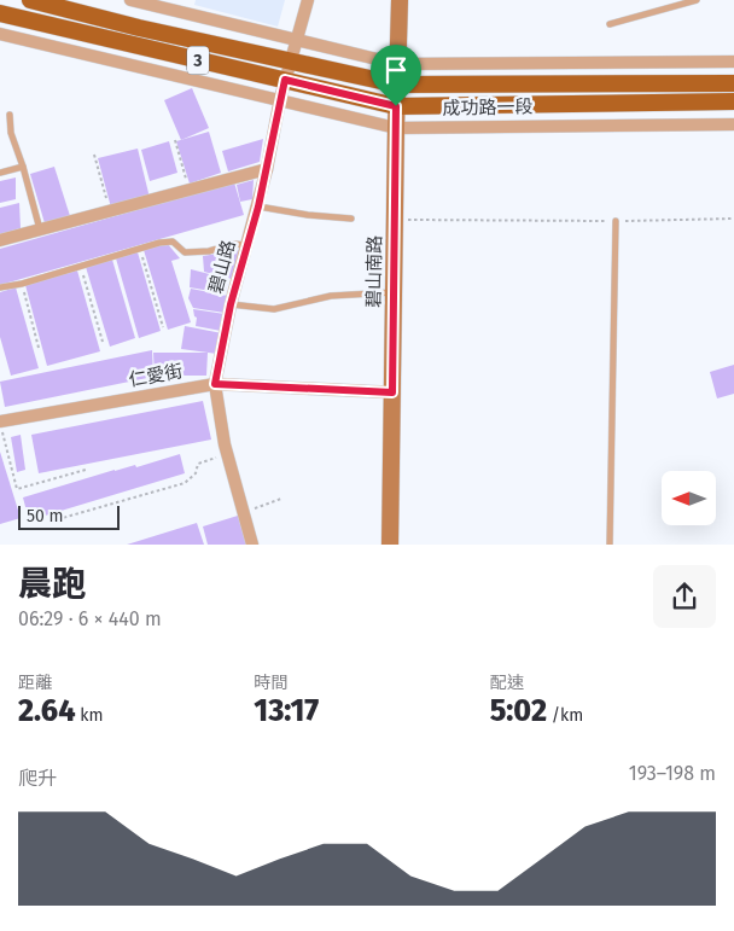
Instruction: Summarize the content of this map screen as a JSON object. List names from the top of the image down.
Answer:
{
  "streets": {
    "main road": ["3", "成功路一段", "碧山南路"],
    "street": ["碧山路", "仁愛街"]
  },
  "crossings": [
    ["成功路一段", "碧山路"],
    ["成功路一段", "碧山南路"],
    ["碧山路", "仁愛街"],
    ["碧山南路", "仁愛街"]
  ],
  "scale_bar": "50 m",
  "north": "left",
  "page": {
    "scale": "50 m",
    "heading": ["晨跑", "06:29 · 6 × 440 m"],
    "stats": [
      ["距離", "2.64 km"],
      ["時間", "13:17"],
      ["配速", "5:02 /km"]
    ],
    "chart": ["爬升", "193–198 m"]
  }
}
